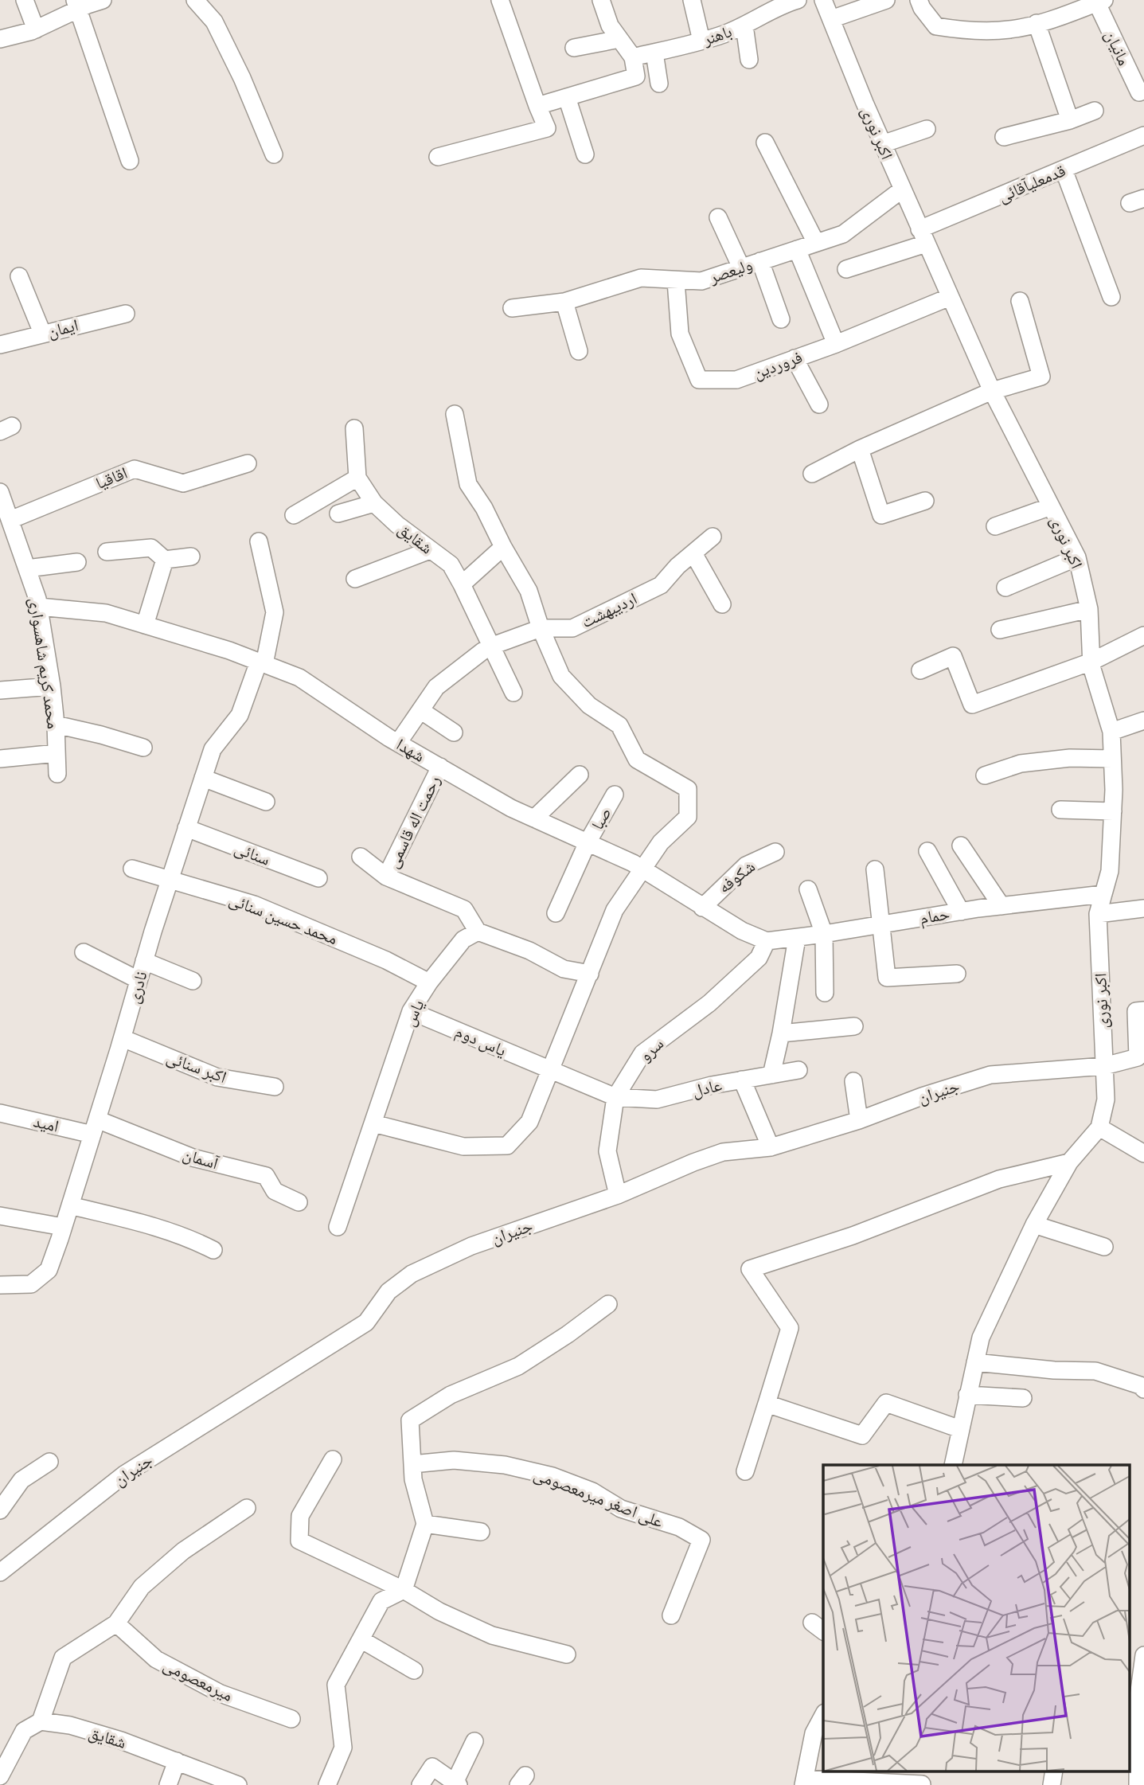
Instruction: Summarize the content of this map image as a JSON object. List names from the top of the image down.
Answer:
{
  "streets": {
    "street": [
      "باهنر",
      "مانیان",
      "اکبر نوری",
      "قدمعلیآقائی",
      "ولیعصر",
      "ایمان",
      "فروردین",
      "اقاقیا",
      "شقایق",
      "اردیبهشت",
      "محمد کریم شاهسواری",
      "شهدا",
      "صبا",
      "رحمت اله قاسمی",
      "سنائی",
      "شکوفه",
      "حمام",
      "محمد حسین سنائی",
      "نادری",
      "یاس",
      "یاس دوم",
      "سرو",
      "اکبر سنائی",
      "عادل",
      "جنیران",
      "امید",
      "آسمان",
      "علی اصغر میرمعصومی",
      "میرمعصومی"
    ]
  },
  "crossings": [
    ["اکبر نوری", "قدمعلیآقائی"],
    ["اکبر نوری", "ولیعصر"],
    ["اکبر نوری", "فروردین"],
    ["اکبر نوری", "حمام"],
    ["اکبر نوری", "جنیران"],
    ["ولیعصر", "فروردین"],
    ["اقاقیا", "محمد کریم شاهسواری"],
    ["شقایق", "اردیبهشت"],
    ["اردیبهشت", "شهدا"],
    ["محمد کریم شاهسواری", "شهدا"],
    ["شهدا", "صبا"],
    ["شهدا", "رحمت اله قاسمی"],
    ["شهدا", "شکوفه"],
    ["شهدا", "حمام"],
    ["شهدا", "نادری"],
    ["شهدا", "سرو"],
    ["سنائی", "نادری"],
    ["حمام", "سرو"],
    ["محمد حسین سنائی", "نادری"],
    ["محمد حسین سنائی", "یاس"],
    ["نادری", "اکبر سنائی"],
    ["نادری", "امید"],
    ["نادری", "آسمان"],
    ["یاس", "یاس دوم"],
    ["یاس دوم", "سرو"],
    ["یاس دوم", "عادل"],
    ["سرو", "عادل"],
    ["سرو", "جنیران"],
    ["امید", "آسمان"]
  ]
}
